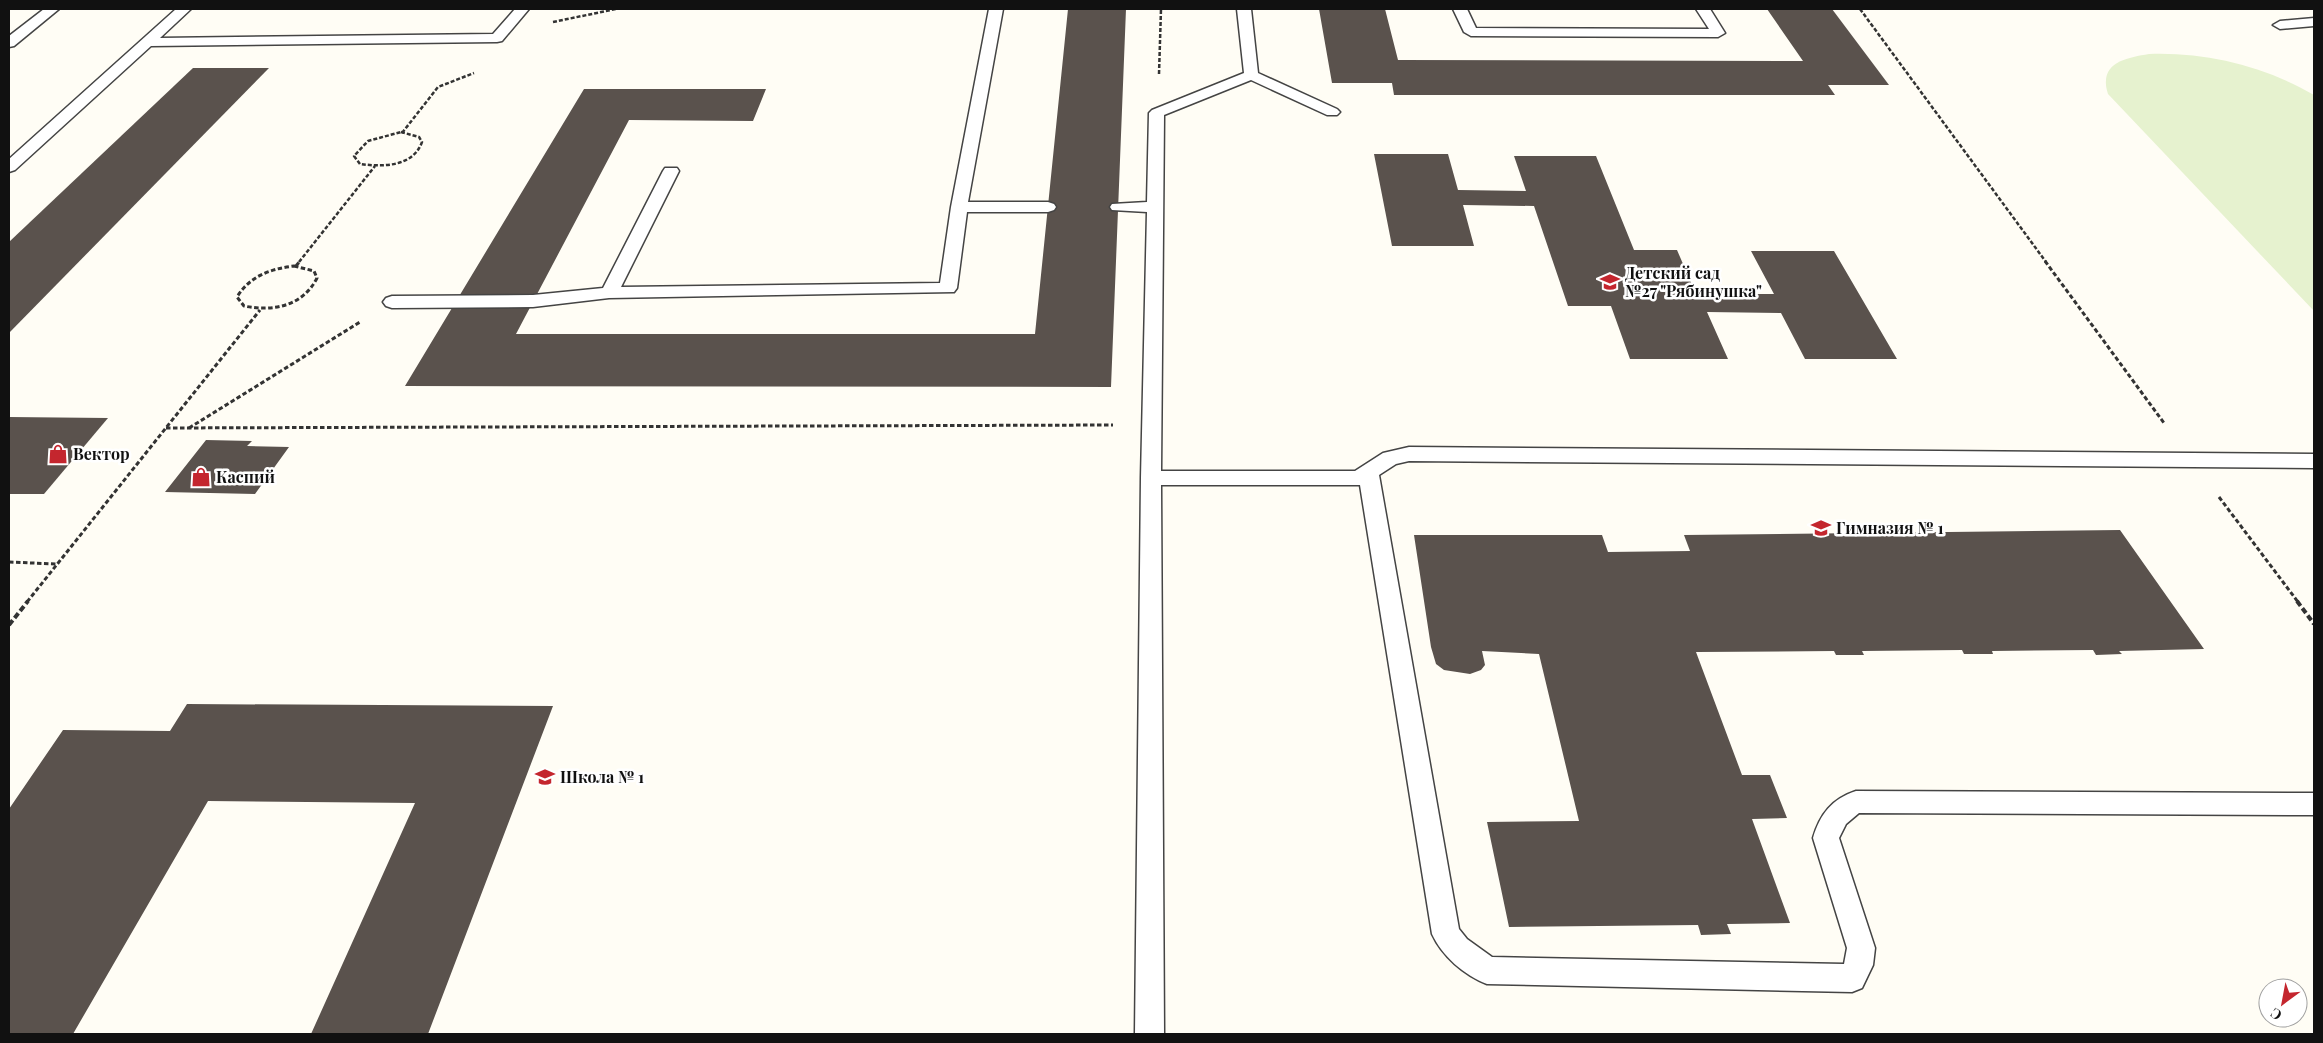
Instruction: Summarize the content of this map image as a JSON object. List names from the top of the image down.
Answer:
{
  "places": {
    "school or university": ["Детский сад №27 \"Рябинушка\"", "Гимназия № 1", "Школа № 1"],
    "shop": ["Вектор", "Каспий"]
  },
  "north": "bottom left"
}
